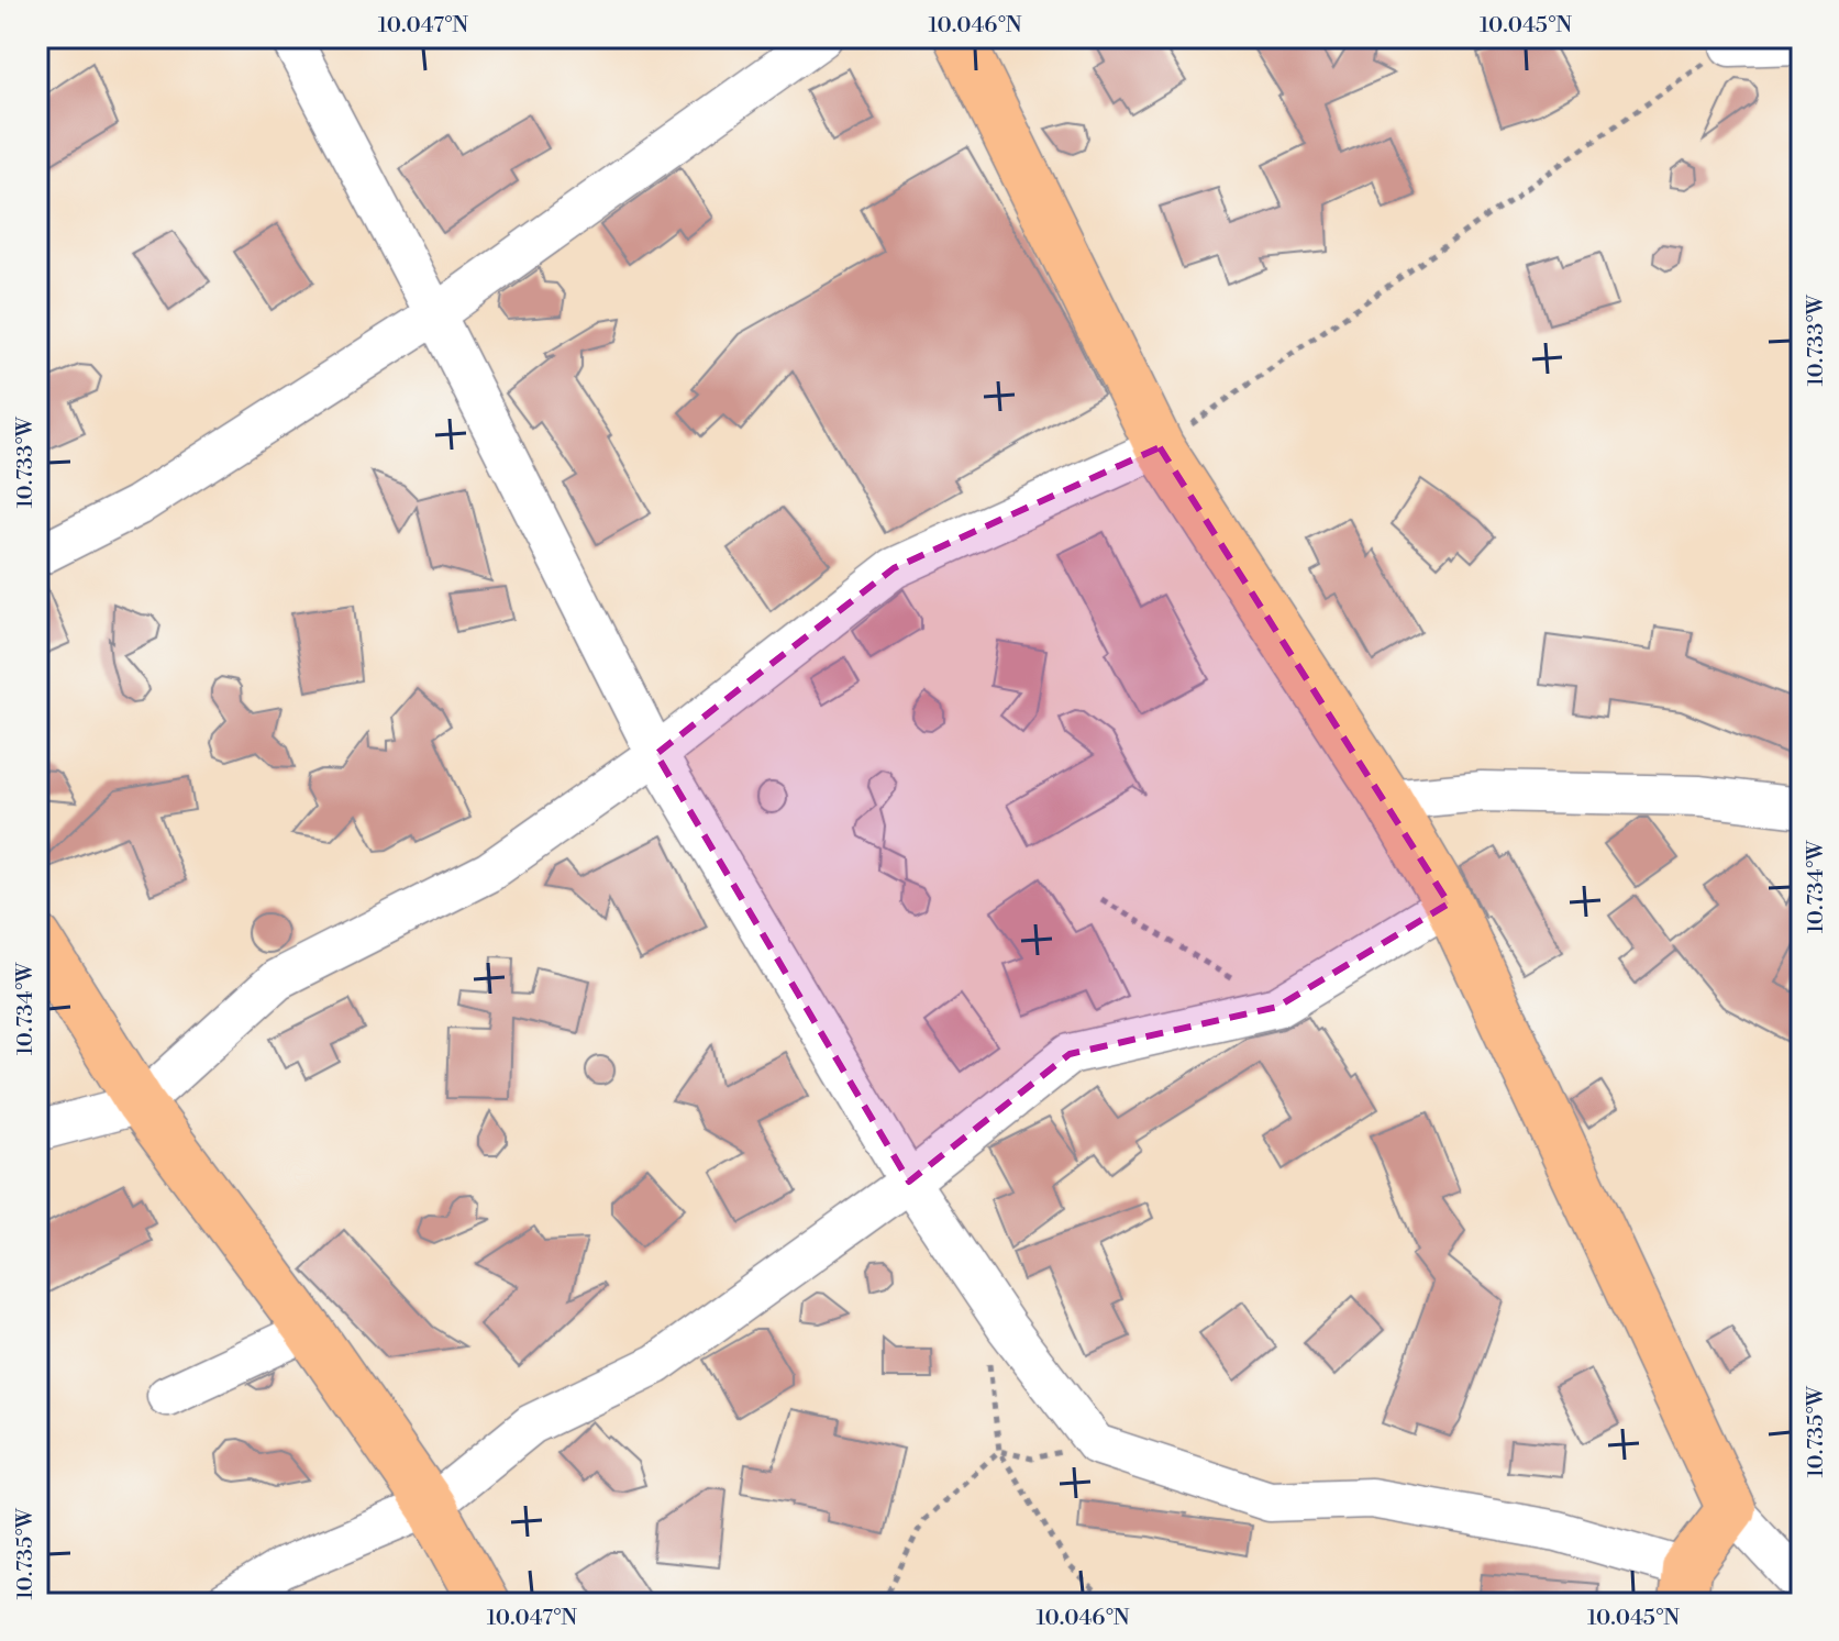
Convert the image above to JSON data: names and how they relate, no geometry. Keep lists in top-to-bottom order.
{
  "coordinates": [
    "10.047°N",
    "10.046°N",
    "10.045°N",
    "10.733°W",
    "10.734°W",
    "10.735°W"
  ]
}
